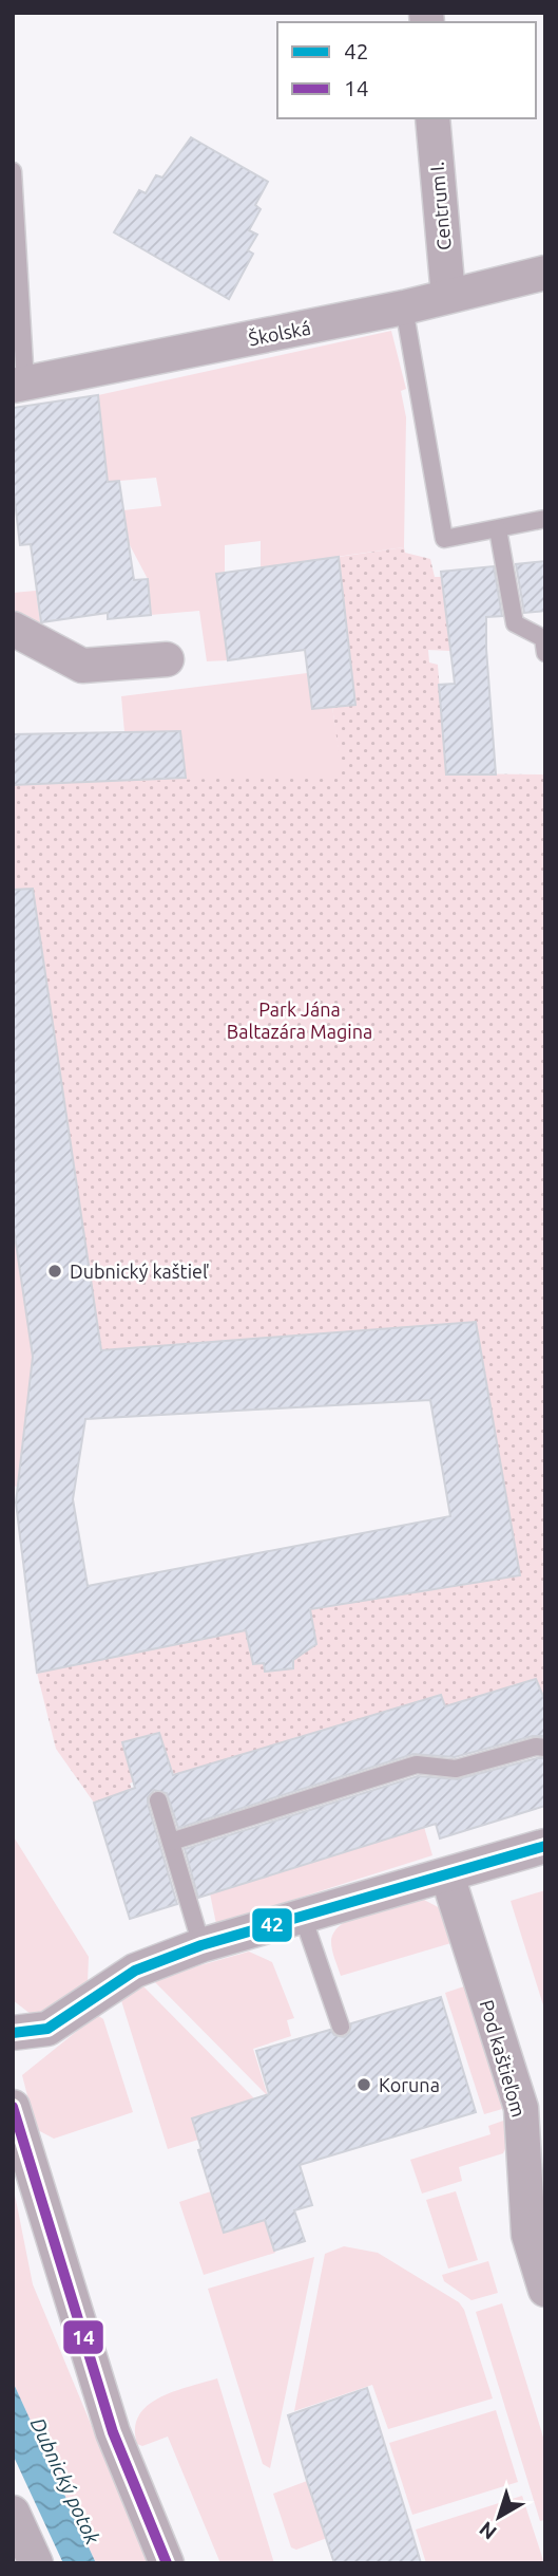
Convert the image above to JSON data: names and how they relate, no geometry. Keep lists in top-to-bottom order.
{
  "streets": {
    "street": ["Centrum I.", "Školská", "Pod kaštieľom"]
  },
  "crossings": [
    ["Centrum I.", "Školská"]
  ],
  "water": ["Dubnický potok"],
  "parks": ["Park Jána Baltazára Magina"],
  "places": ["Dubnický kaštieľ", "Koruna"],
  "lines": ["transit line 42", "transit line 14"],
  "legend": ["42", "14"],
  "north": "bottom left"
}
